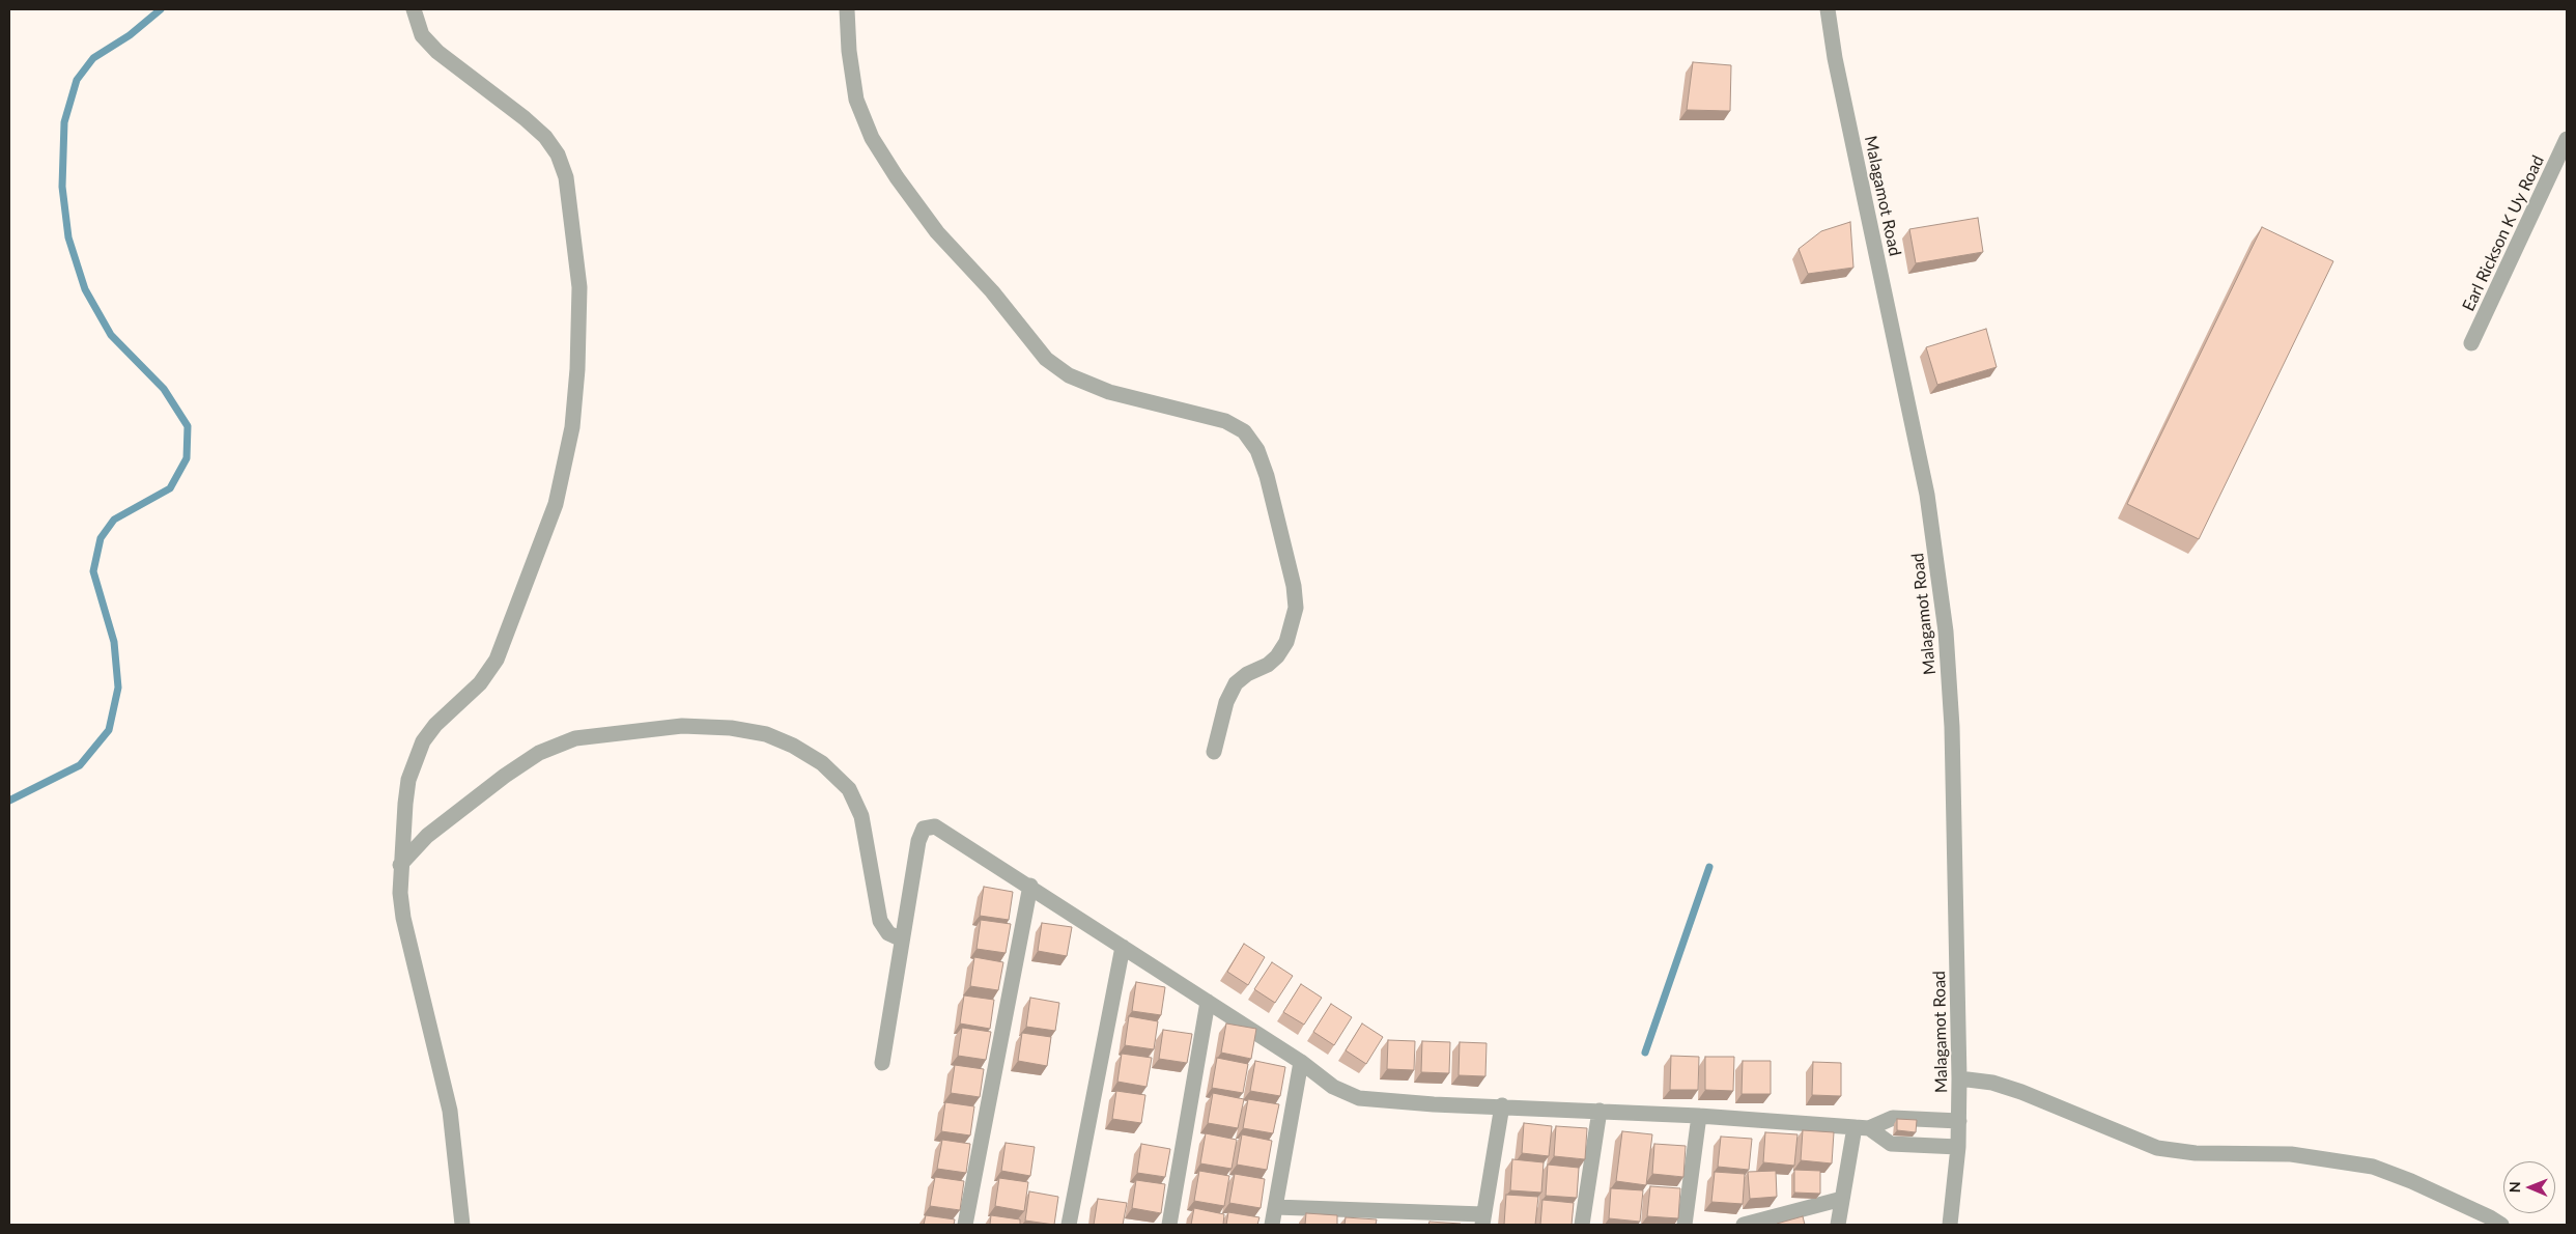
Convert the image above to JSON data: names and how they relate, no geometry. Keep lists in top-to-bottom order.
{
  "streets": {
    "street": ["Malagamot Road", "Earl Rickson K Uy Road"]
  },
  "north": "left"
}
